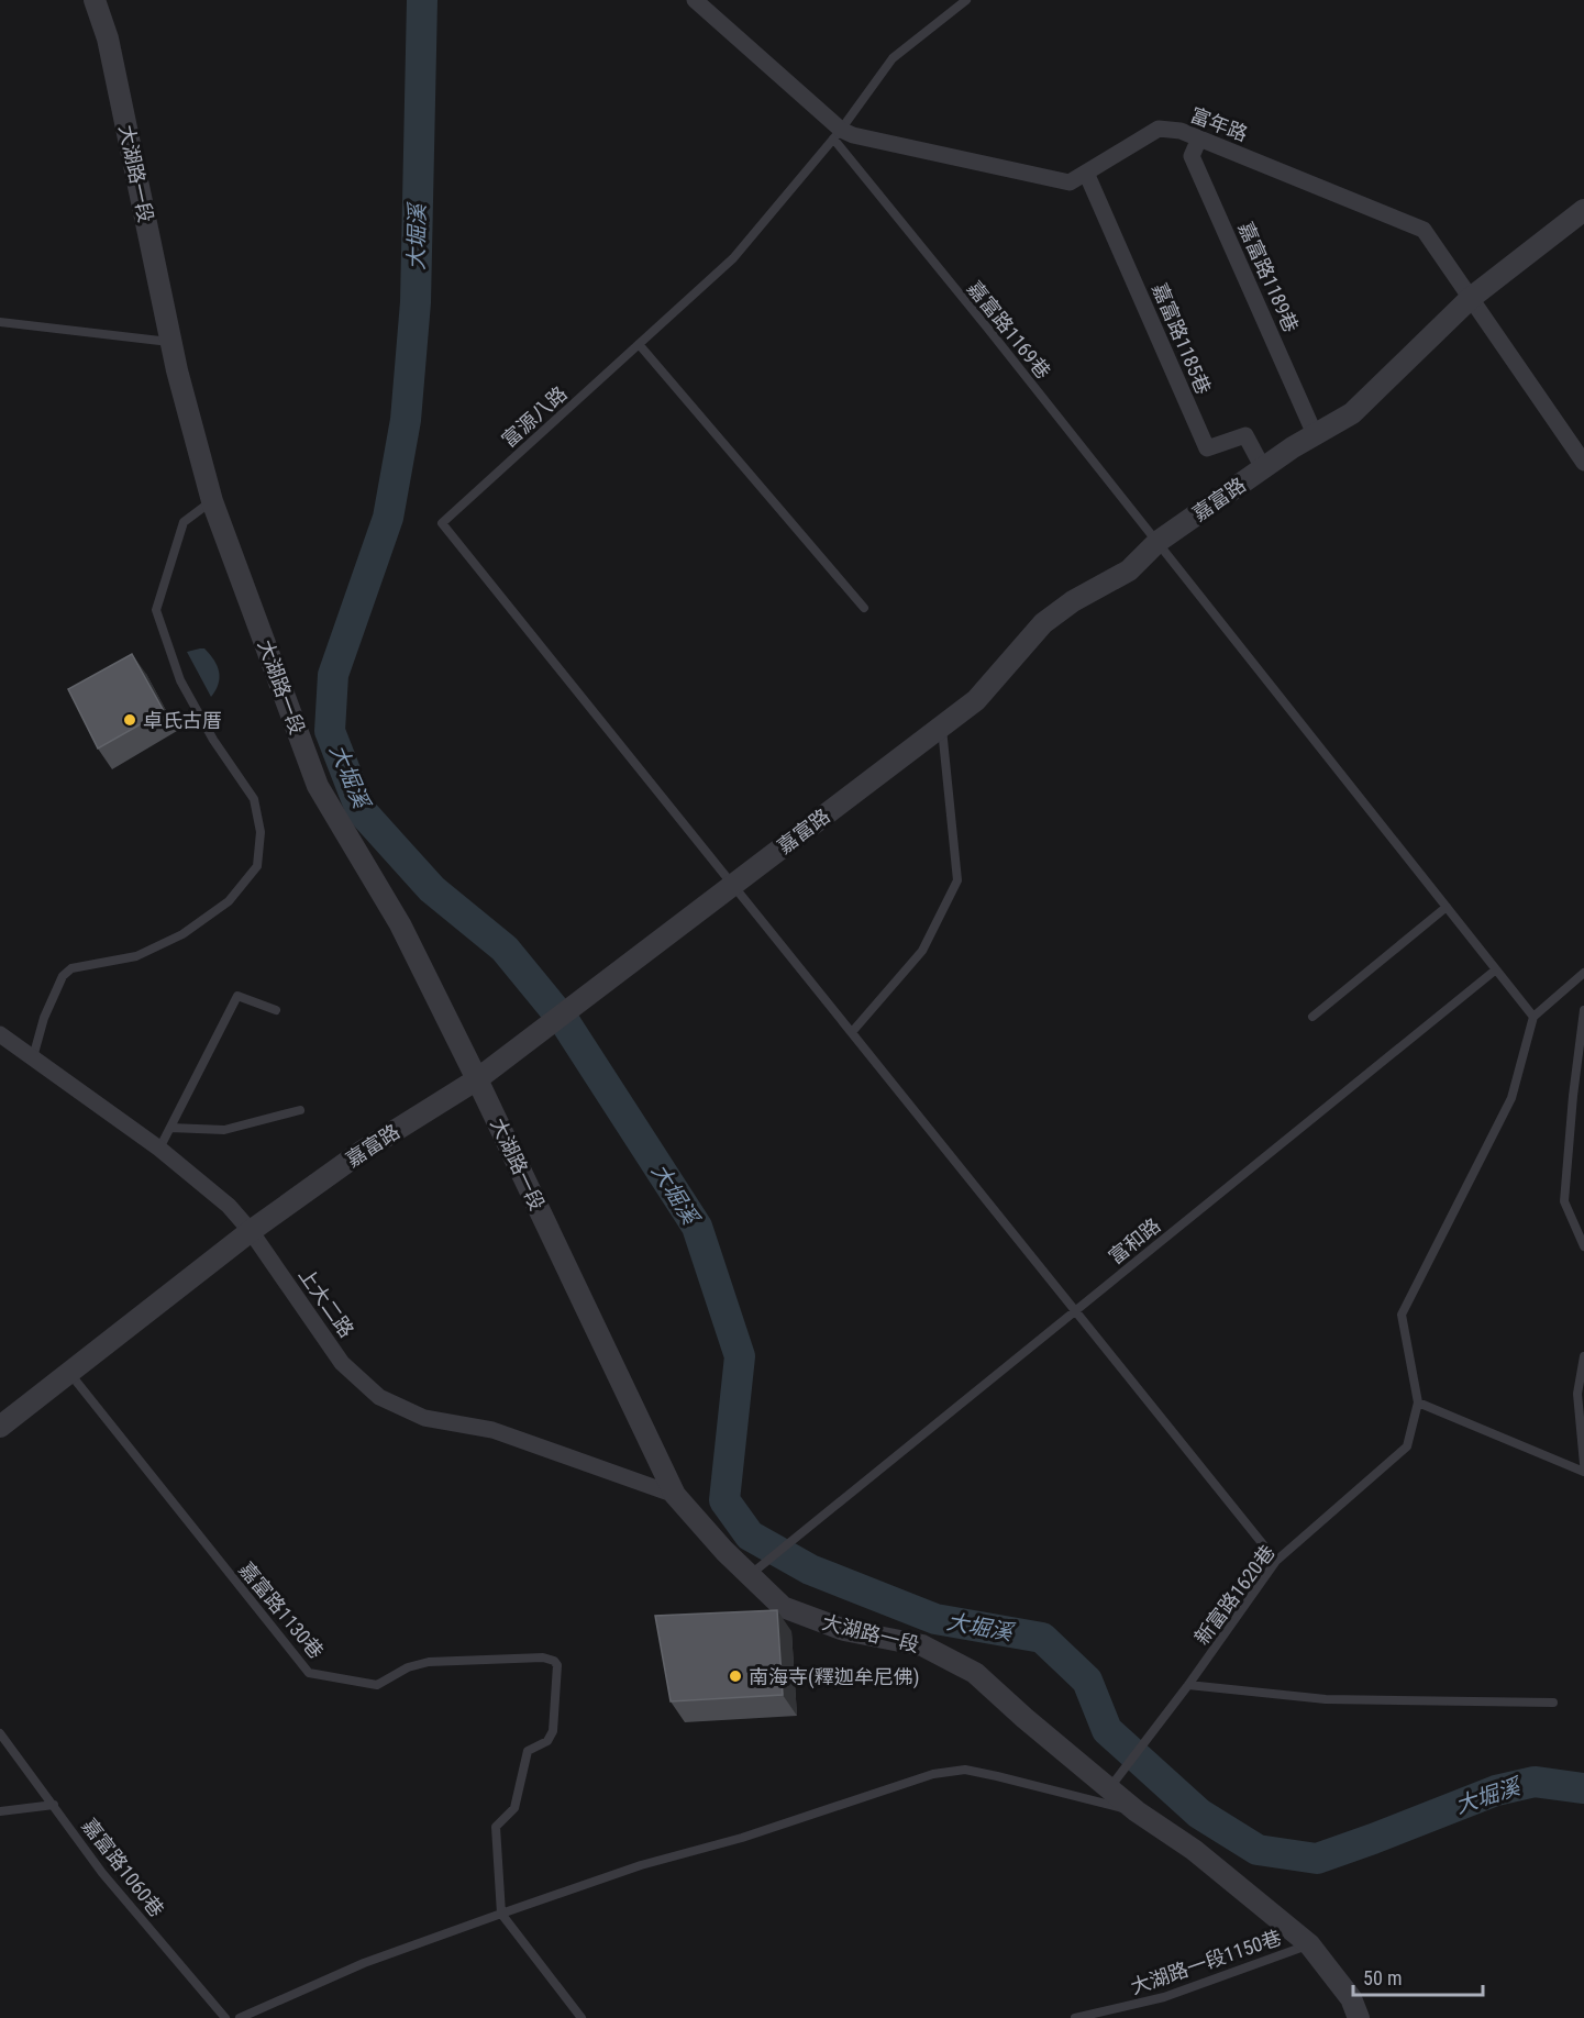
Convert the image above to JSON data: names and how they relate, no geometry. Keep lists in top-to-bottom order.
{
  "streets": {
    "street": [
      "富年路",
      "大湖路一段",
      "嘉富路1189巷",
      "嘉富路1185巷",
      "嘉富路",
      "上大二路"
    ],
    "lane": [
      "嘉富路1169巷",
      "富源八路",
      "富和路",
      "新富路1620巷",
      "嘉富路1130巷",
      "嘉富路1060巷",
      "大湖路一段1150巷"
    ]
  },
  "crossings": [
    ["富年路", "嘉富路1189巷"],
    ["富年路", "嘉富路1169巷"],
    ["富年路", "嘉富路1185巷"],
    ["富年路", "富源八路"],
    ["富年路", "嘉富路"],
    ["大湖路一段", "嘉富路"],
    ["大湖路一段", "富和路"],
    ["大湖路一段", "上大二路"],
    ["大湖路一段", "新富路1620巷"],
    ["大湖路一段", "大湖路一段1150巷"],
    ["嘉富路1189巷", "嘉富路"],
    ["嘉富路1169巷", "富源八路"],
    ["嘉富路1169巷", "嘉富路"],
    ["嘉富路1169巷", "富和路"],
    ["嘉富路1169巷", "新富路1620巷"],
    ["嘉富路1185巷", "嘉富路"],
    ["富源八路", "嘉富路"],
    ["嘉富路", "上大二路"],
    ["嘉富路", "嘉富路1130巷"]
  ],
  "water": ["大堀溪"],
  "places": ["卓氏古厝", "南海寺(釋迦牟尼佛)"],
  "scale_bar": "50 m"
}
